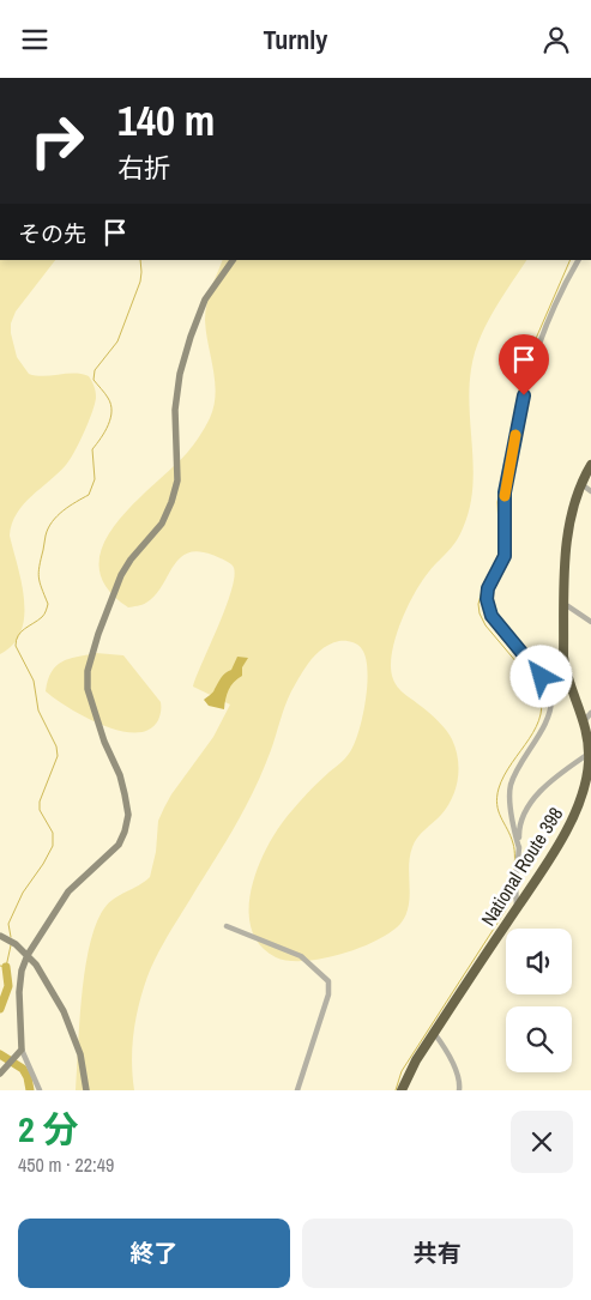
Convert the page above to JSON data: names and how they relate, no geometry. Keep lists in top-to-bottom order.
{
  "streets": {
    "highway": ["National Route 398"]
  },
  "page": {
    "header": "Turnly",
    "turn": ["140 m", "右折"],
    "then": "その先",
    "heading": ["2 分", "450 m · 22:49"],
    "buttons": ["終了", "共有"]
  }
}
